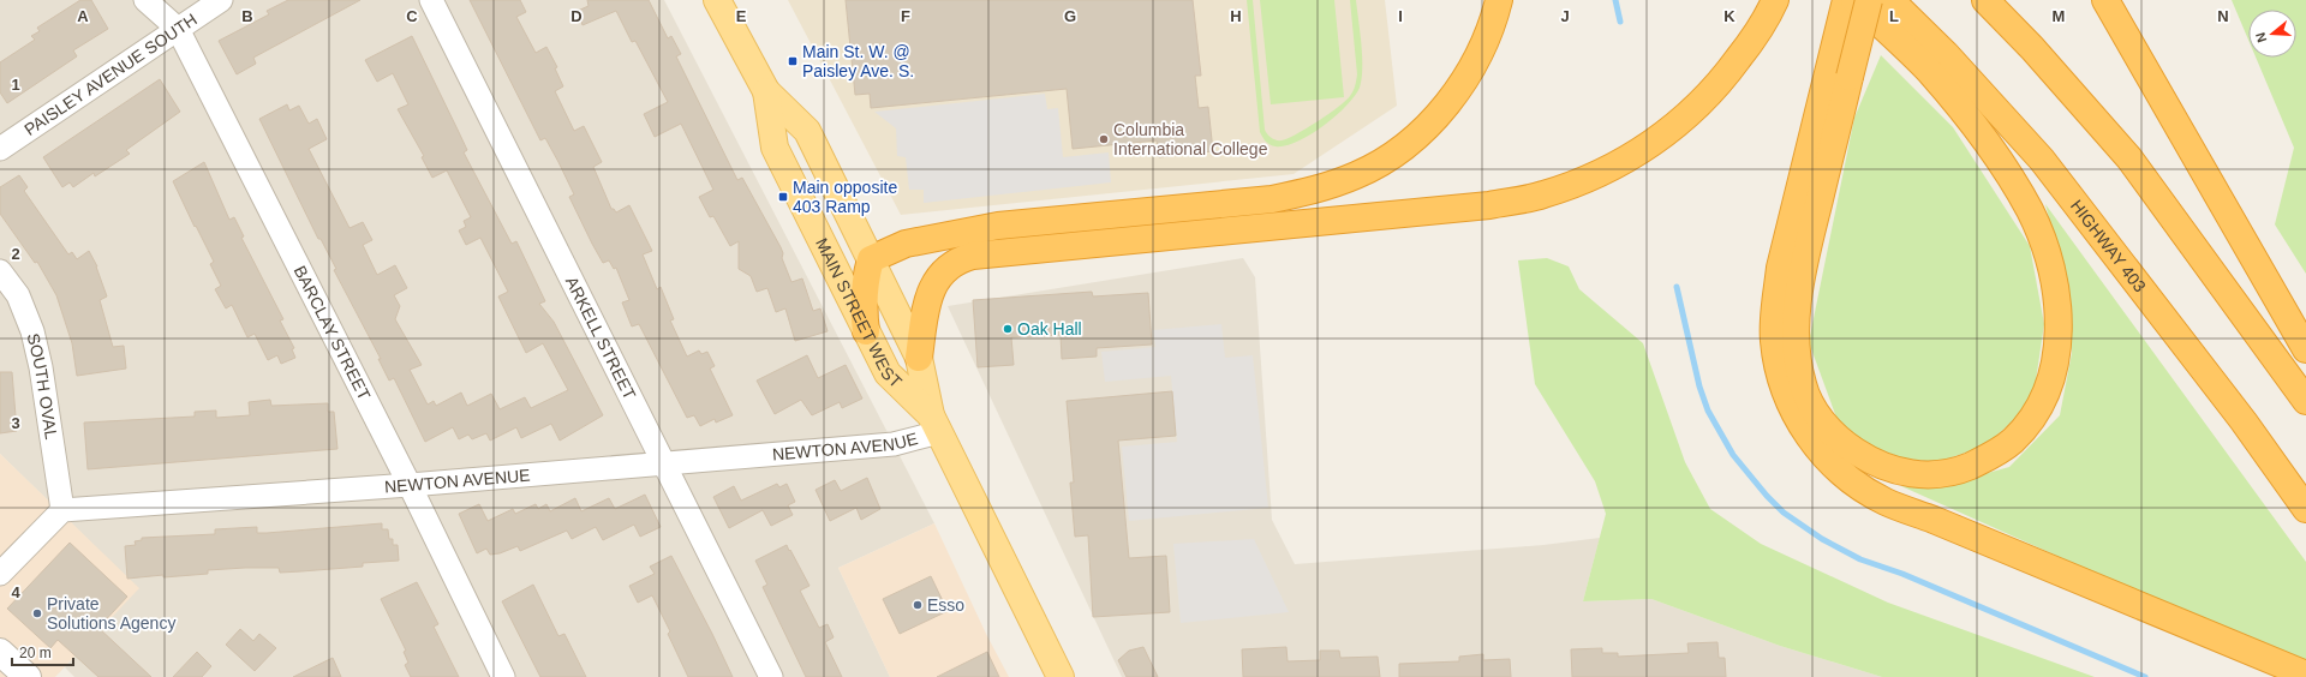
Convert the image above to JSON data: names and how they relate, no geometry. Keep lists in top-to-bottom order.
{
  "streets": {
    "highway": ["HIGHWAY 403"],
    "main road": ["MAIN STREET WEST"],
    "street": [
      "PAISLEY AVENUE SOUTH",
      "BARCLAY STREET",
      "ARKELL STREET",
      "SOUTH OVAL",
      "NEWTON AVENUE"
    ]
  },
  "crossings": [
    ["PAISLEY AVENUE SOUTH", "BARCLAY STREET"],
    ["MAIN STREET WEST", "NEWTON AVENUE"],
    ["BARCLAY STREET", "NEWTON AVENUE"],
    ["ARKELL STREET", "NEWTON AVENUE"],
    ["SOUTH OVAL", "NEWTON AVENUE"]
  ],
  "places": {
    "transit": ["Main St. W. @ Paisley Ave. S.", "Main opposite 403 Ramp"],
    "other": [
      "Columbia International College",
      "Oak Hall",
      "Esso",
      "Private Solutions Agency"
    ]
  },
  "scale_bar": "20 m",
  "north": "left",
  "grid": {
    "columns": [
      "A",
      "B",
      "C",
      "D",
      "E",
      "F",
      "G",
      "H",
      "I",
      "J",
      "K",
      "L",
      "M",
      "N"
    ],
    "rows": [
      "1",
      "2",
      "3",
      "4"
    ]
  }
}
